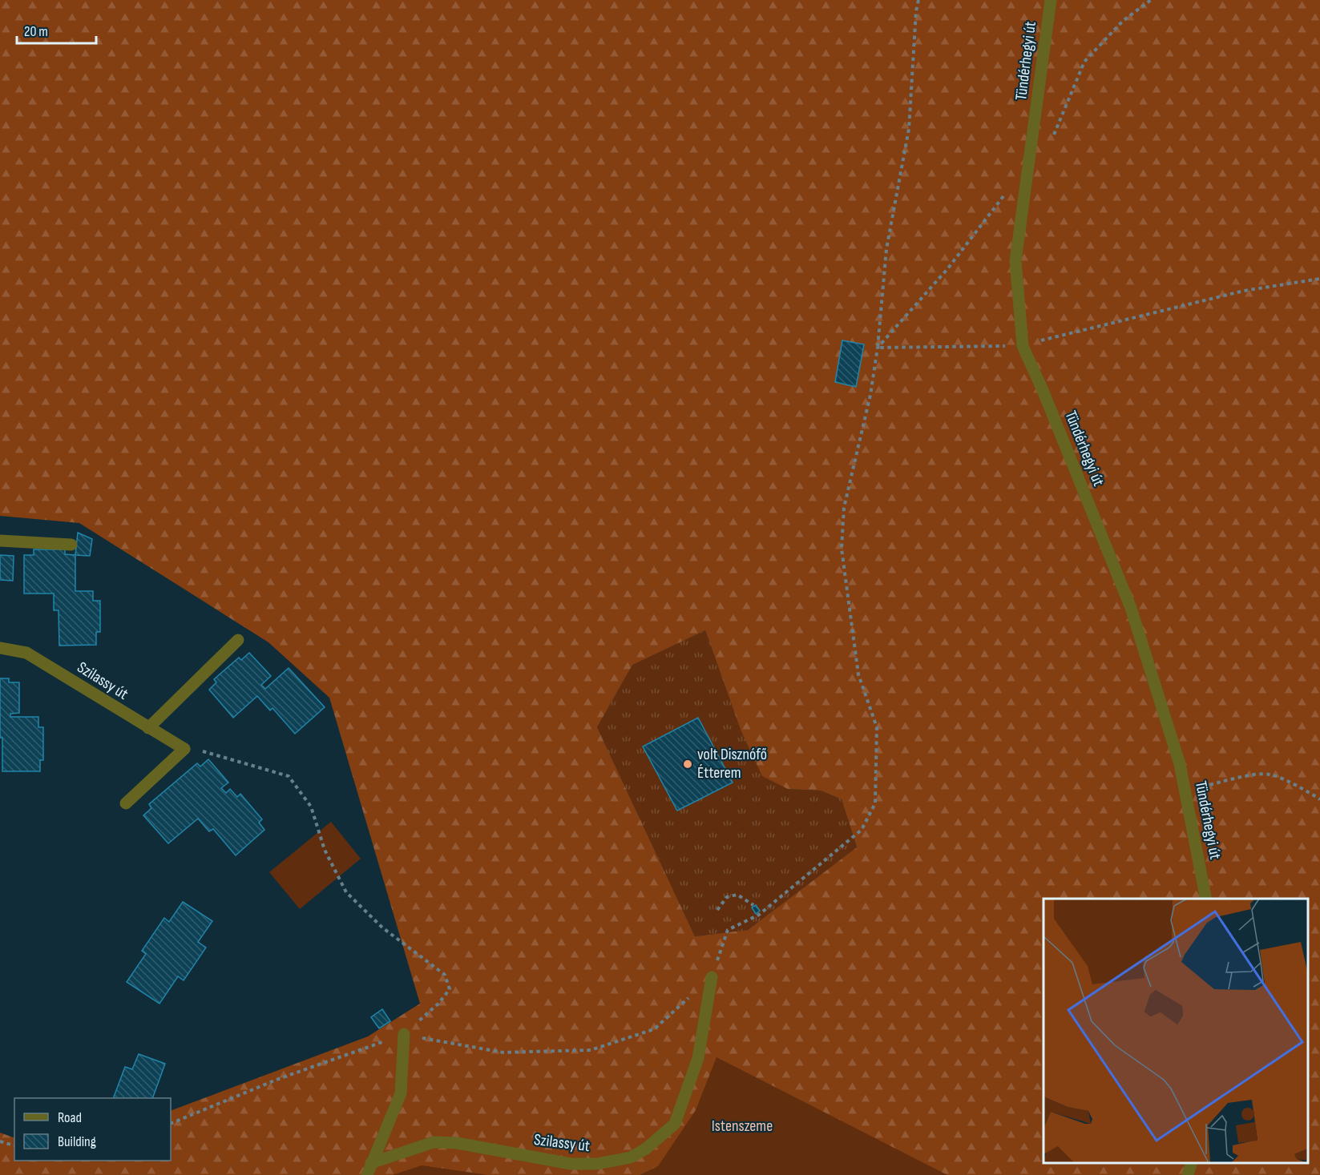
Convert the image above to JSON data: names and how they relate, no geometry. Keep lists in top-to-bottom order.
{
  "streets": {
    "street": ["Tündérhegyi út", "Szilassy út"]
  },
  "parks": ["Istenszeme"],
  "places": ["volt Disznófő Étterem"],
  "legend": ["Road", "Building"],
  "scale_bar": "20 m"
}
